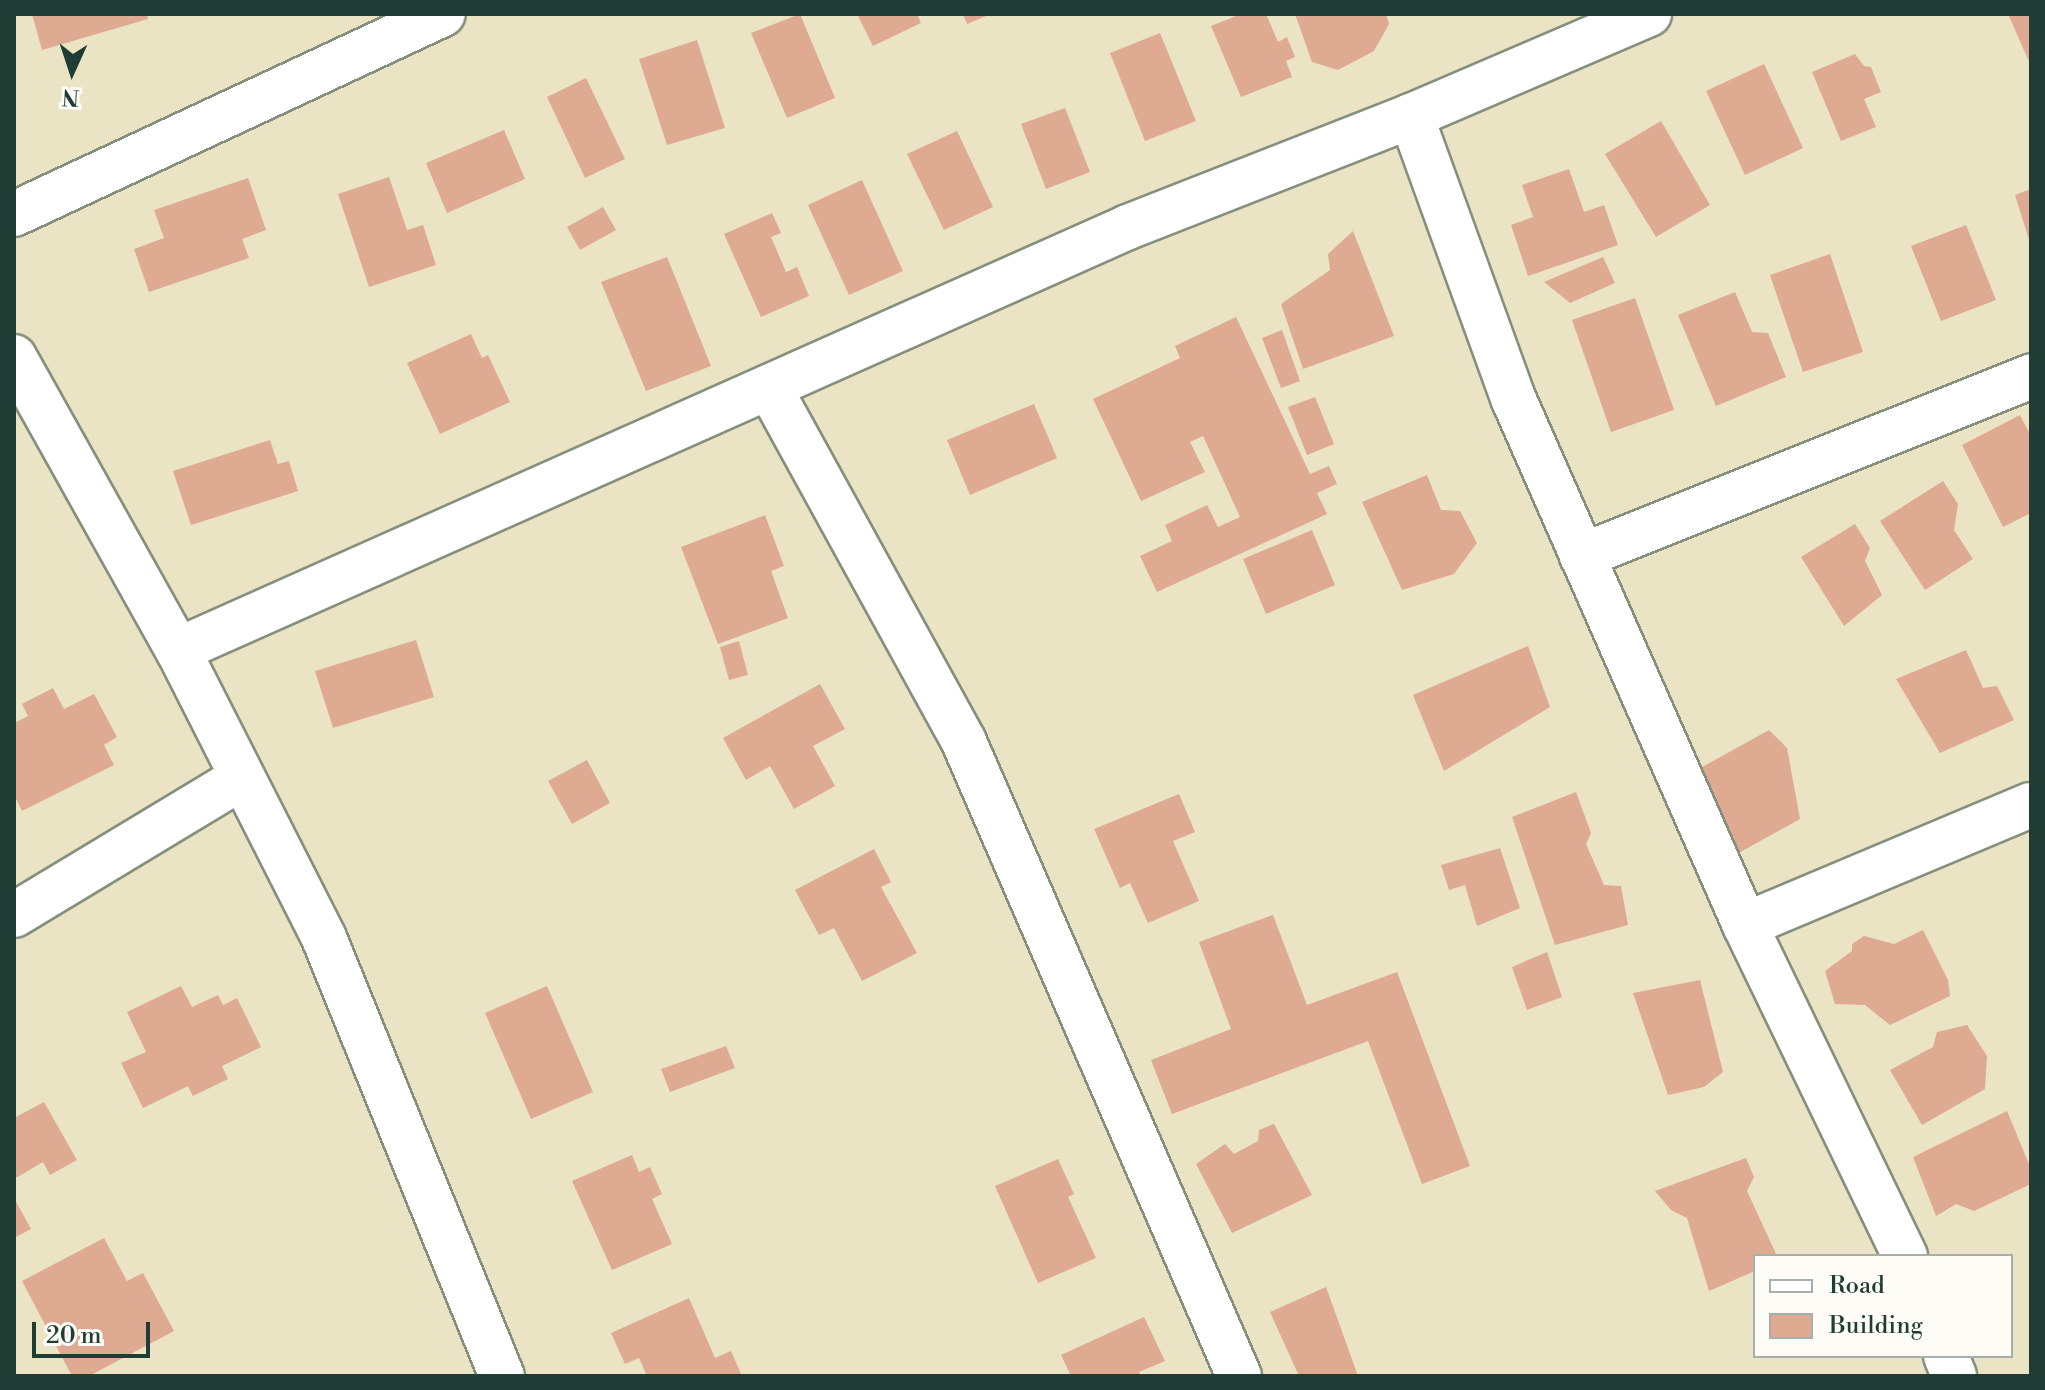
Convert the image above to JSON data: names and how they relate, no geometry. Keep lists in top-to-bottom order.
{
  "legend": ["Road", "Building"],
  "scale_bar": "20 m",
  "north": "bottom"
}
